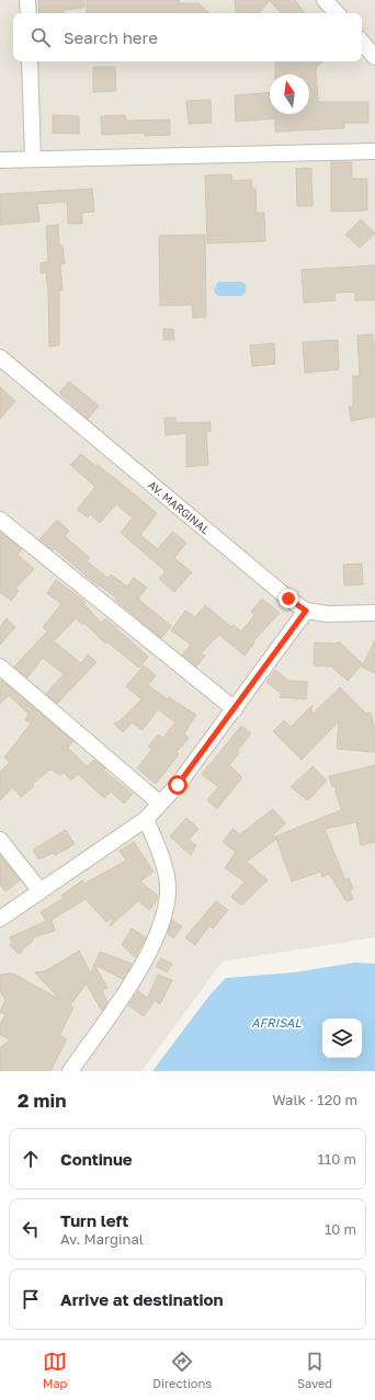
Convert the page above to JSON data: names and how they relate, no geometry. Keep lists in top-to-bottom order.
{
  "streets": {
    "street": ["AV. MARGINAL"]
  },
  "water": ["AFRISAL"],
  "north": "top",
  "page": {
    "search": "Search here",
    "heading": ["2 min", "Walk · 120 m"],
    "list": [
      ["Continue", "110 m"],
      ["Turn left", "Av. Marginal", "10 m"],
      "Arrive at destination"
    ],
    "nav": ["Map", "Directions", "Saved"]
  }
}
